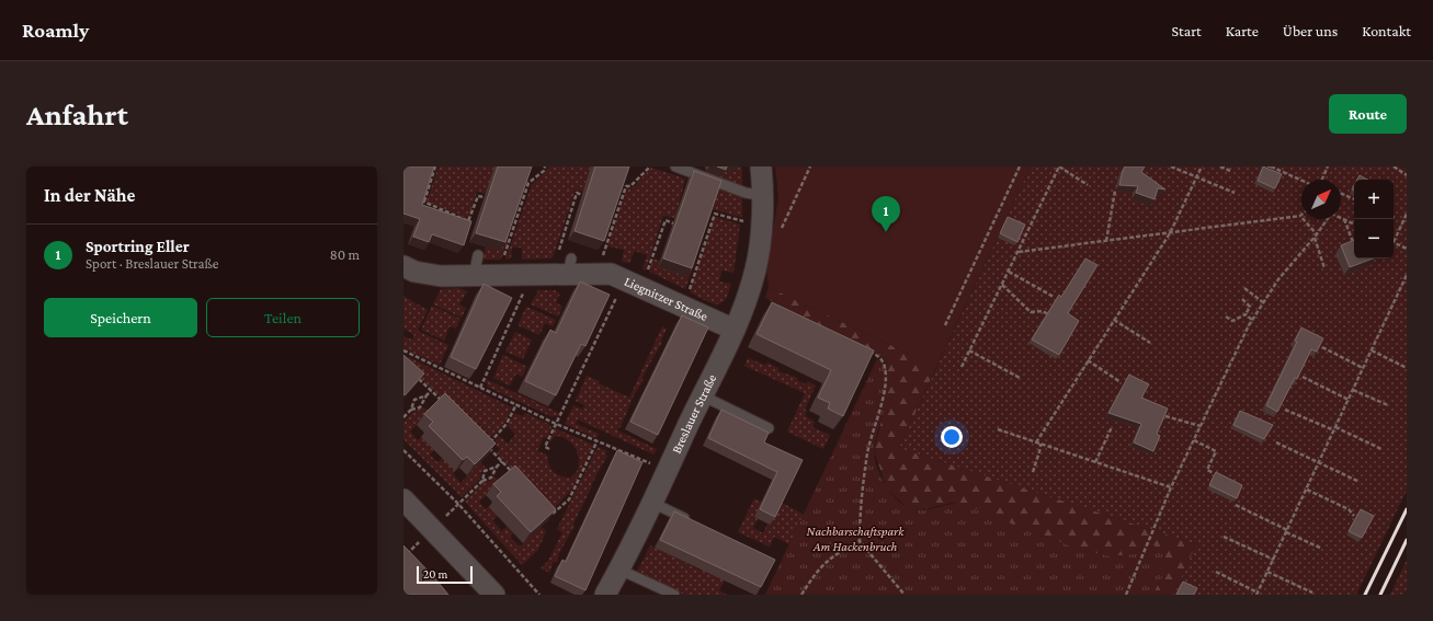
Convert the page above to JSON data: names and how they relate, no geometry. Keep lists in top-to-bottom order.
{
  "streets": {
    "street": ["Liegnitzer Straße", "Breslauer Straße"]
  },
  "crossings": [
    ["Liegnitzer Straße", "Breslauer Straße"]
  ],
  "parks": ["Nachbarschaftspark Am Hackenbruch"],
  "scale_bar": "20 m",
  "north": "top right",
  "page": {
    "header": "Roamly",
    "nav": [
      "Start",
      "Karte",
      "Über uns",
      "Kontakt"
    ],
    "buttons": [
      "Route",
      ["Speichern", "Teilen"]
    ],
    "title": "Anfahrt",
    "heading": "In der Nähe",
    "map_buttons": ["+", "−"],
    "pins": "1",
    "list": [
      {
        "mark": "1",
        "name": "Sportring Eller",
        "note": "Sport · Breslauer Straße",
        "value": "80 m"
      }
    ],
    "scale": "20 m"
  }
}
